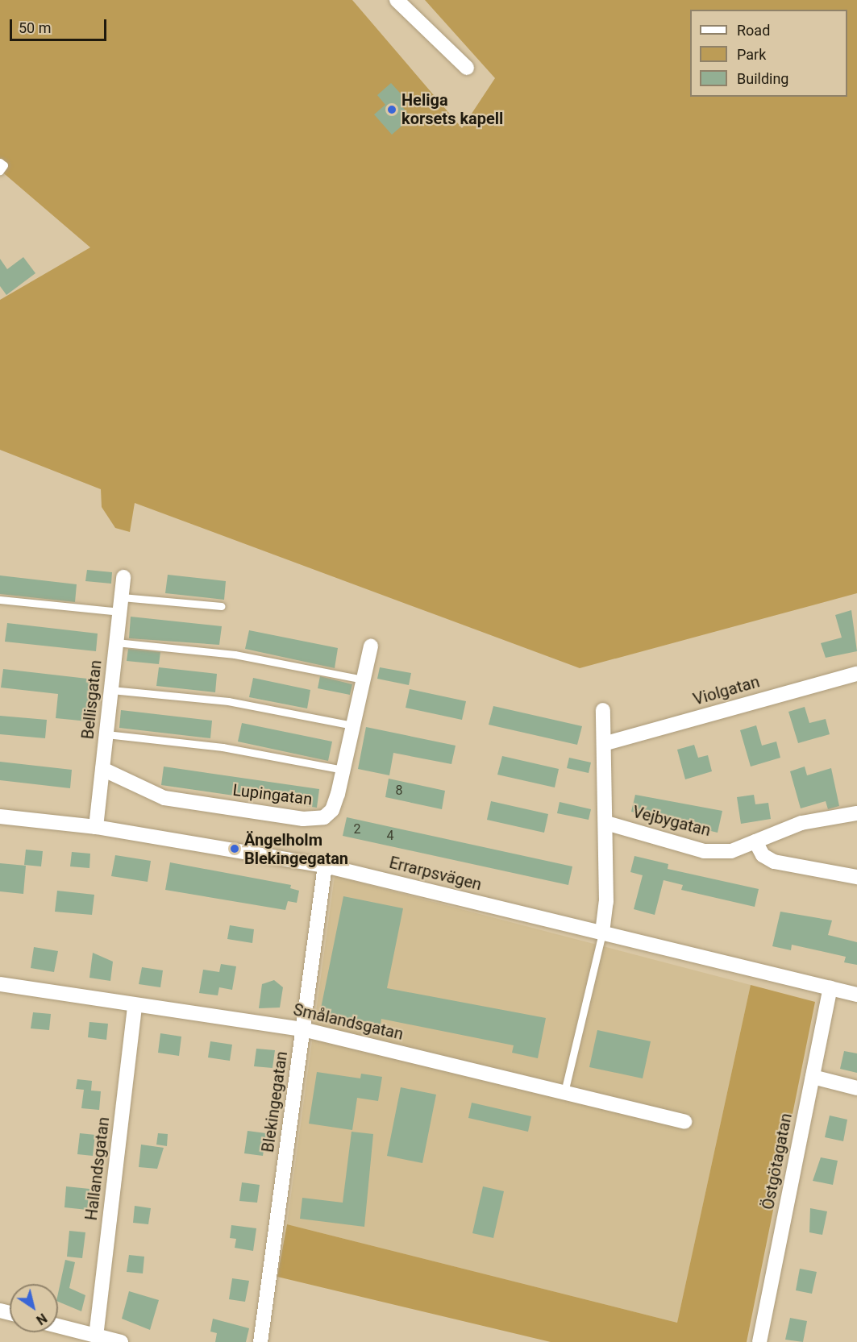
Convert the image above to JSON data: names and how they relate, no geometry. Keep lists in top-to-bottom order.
{
  "streets": {
    "street": [
      "Violgatan",
      "Bellisgatan",
      "Lupingatan",
      "Vejbygatan",
      "Errarpsvägen",
      "Smålandsgatan",
      "Blekingegatan",
      "Östgötagatan",
      "Hallandsgatan"
    ]
  },
  "crossings": [
    ["Bellisgatan", "Lupingatan"],
    ["Bellisgatan", "Errarpsvägen"],
    ["Errarpsvägen", "Blekingegatan"],
    ["Errarpsvägen", "Östgötagatan"],
    ["Smålandsgatan", "Blekingegatan"],
    ["Smålandsgatan", "Hallandsgatan"]
  ],
  "places": ["Heliga korsets kapell", "Ängelholm Blekingegatan"],
  "house_numbers": ["8", "2", "4"],
  "legend": ["Road", "Park", "Building"],
  "scale_bar": "50 m",
  "north": "bottom right"
}
